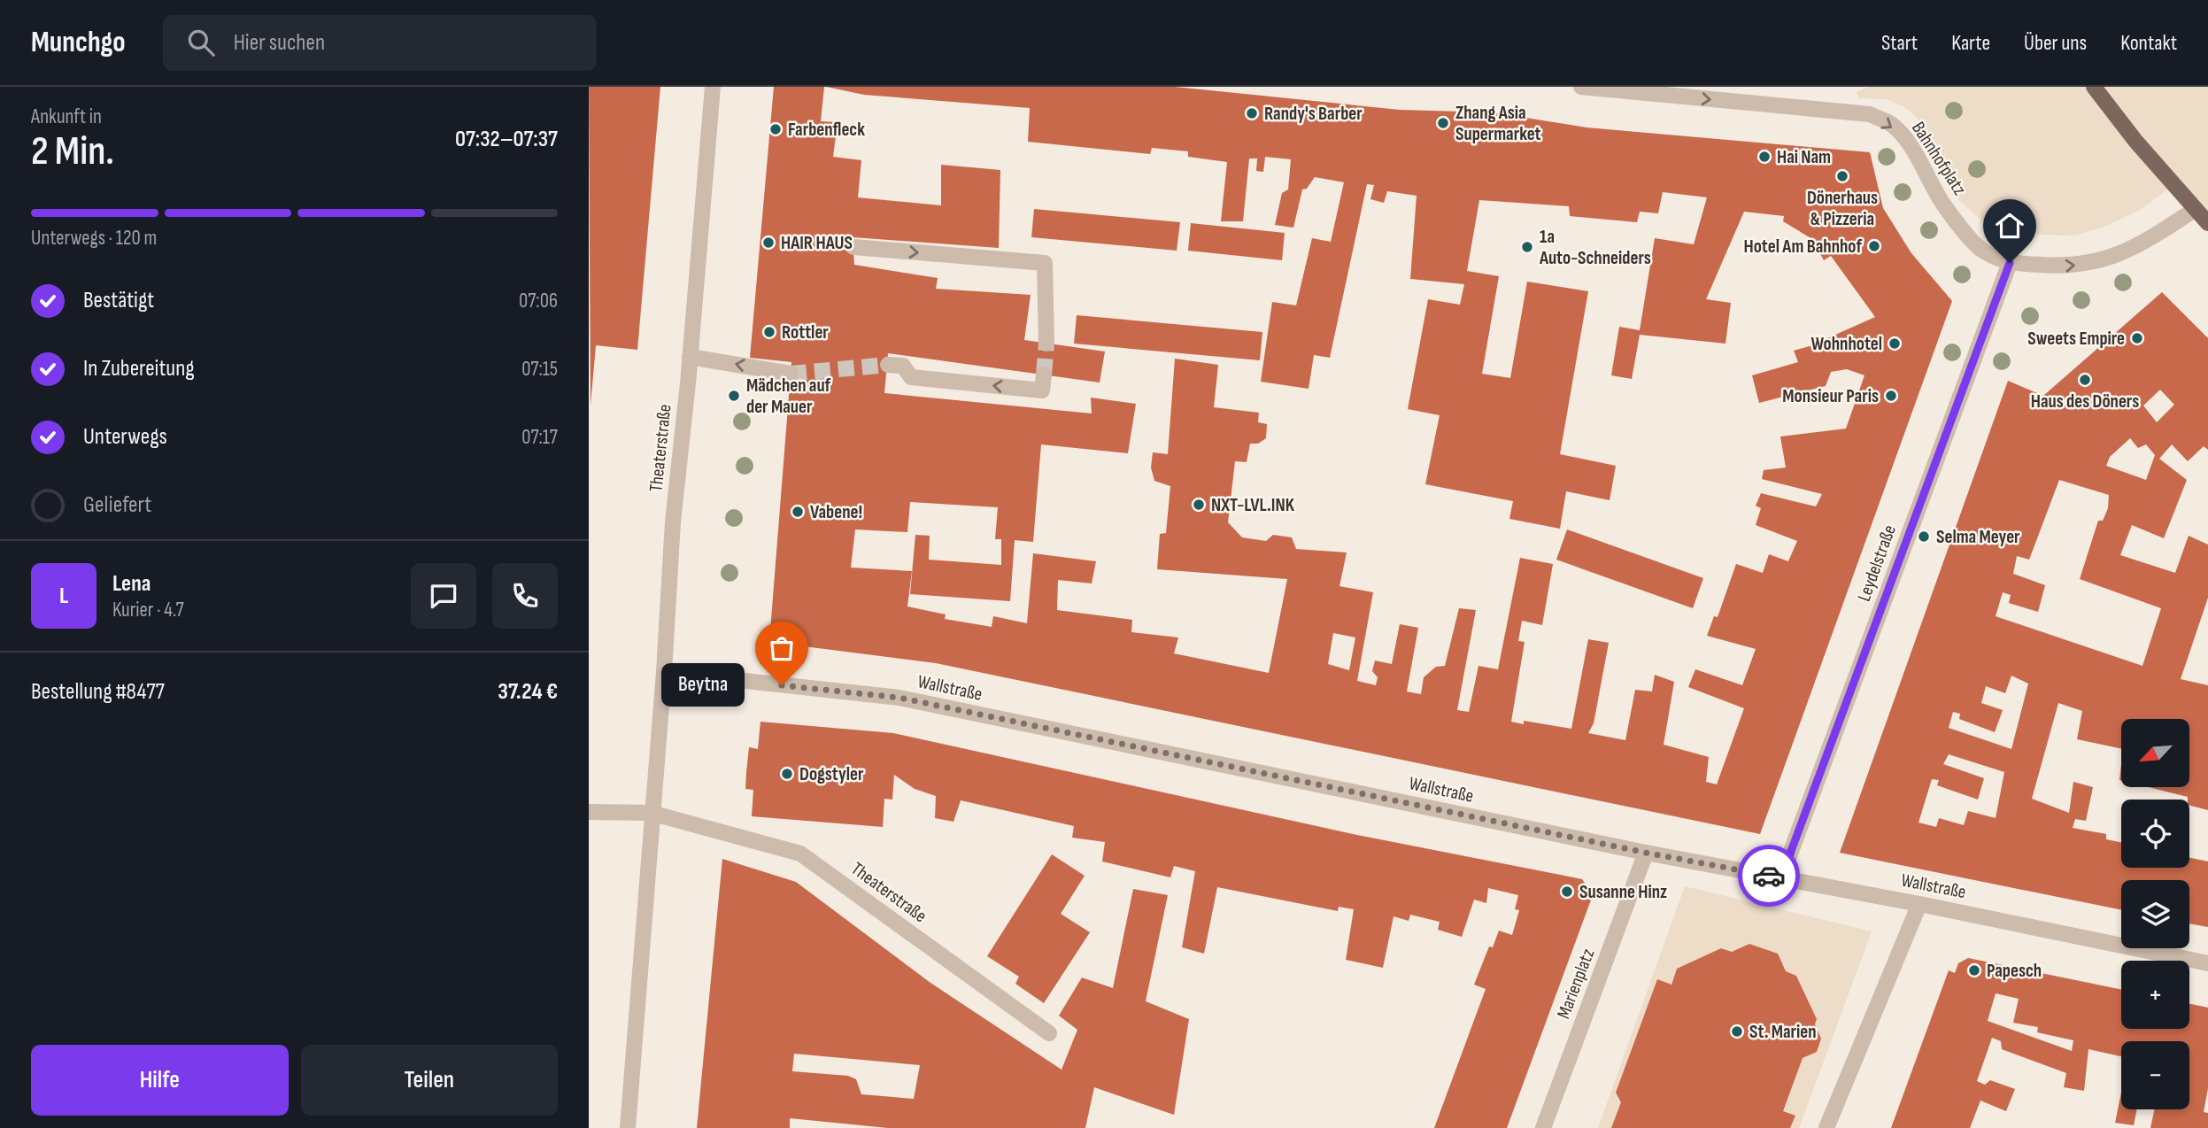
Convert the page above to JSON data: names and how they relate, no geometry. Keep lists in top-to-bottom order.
{
  "streets": {
    "street": [
      "Bahnhofplatz",
      "Theaterstraße",
      "Leydelstraße",
      "Wallstraße",
      "Marienplatz"
    ]
  },
  "crossings": [
    ["Bahnhofplatz", "Leydelstraße"],
    ["Theaterstraße", "Wallstraße"],
    ["Leydelstraße", "Wallstraße"],
    ["Wallstraße", "Marienplatz"]
  ],
  "one_way": ["Bahnhofplatz"],
  "places": [
    "Randy's Barber",
    "Zhang Asia Supermarket",
    "Farbenfleck",
    "Hai Nam",
    "Dönerhaus & Pizzeria",
    "HAIR HAUS",
    "Hotel Am Bahnhof",
    "1a Auto-Schneiders",
    "Rottler",
    "Sweets Empire",
    "Wohnhotel",
    "Haus des Döners",
    "Mädchen auf der Mauer",
    "Monsieur Paris",
    "NXT-LVL.INK",
    "Vabene!",
    "Selma Meyer",
    "Beytna",
    "Dogstyler",
    "Susanne Hinz",
    "Papesch",
    "St. Marien"
  ],
  "north": "bottom left",
  "page": {
    "header": "Munchgo",
    "search": "Hier suchen",
    "nav": [
      "Start",
      "Karte",
      "Über uns",
      "Kontakt"
    ],
    "heading": ["2 Min.", "Ankunft in", "07:32–07:37"],
    "panel": [
      "Lena",
      "Kurier · 4.7",
      "Bestellung #8477",
      "37.24 €"
    ],
    "bar": "Unterwegs · 120 m",
    "list": [
      ["Bestätigt", "07:06"],
      ["In Zubereitung", "07:15"],
      ["Unterwegs", "07:17"],
      "Geliefert"
    ],
    "round": "L",
    "bubble": "Beytna",
    "map_buttons": ["+", "−"],
    "buttons": ["Hilfe", "Teilen"]
  }
}
